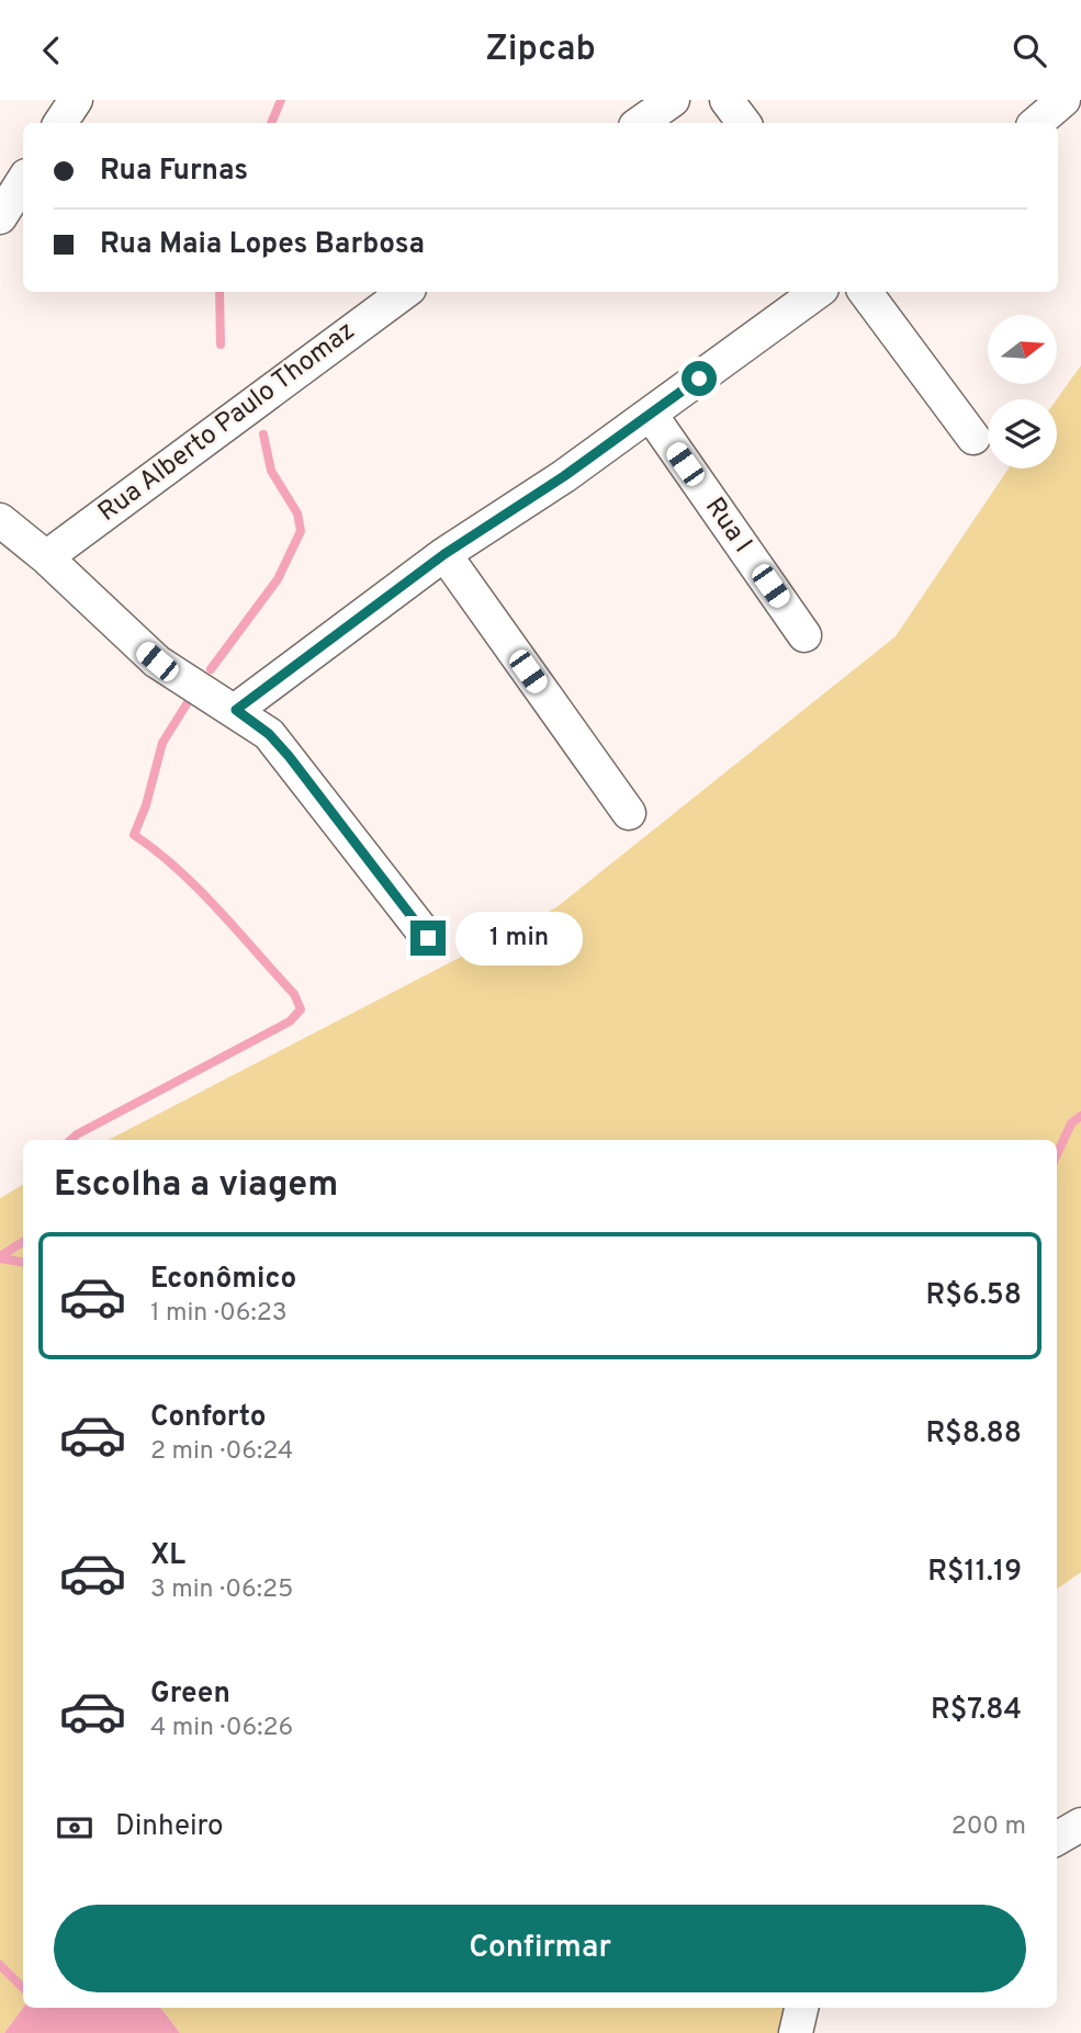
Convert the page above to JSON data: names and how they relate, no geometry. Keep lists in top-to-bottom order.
{
  "streets": {
    "street": ["Rua Alberto Paulo Thomaz", "Rua I"]
  },
  "north": "right",
  "page": {
    "header": "Zipcab",
    "banner": ["Rua Furnas", "Rua Maia Lopes Barbosa"],
    "bubble": "1 min",
    "heading": "Escolha a viagem",
    "list": [
      {
        "name": "Econômico",
        "note": "1 min · 06:23",
        "value": "R$6.58"
      },
      {
        "name": "Conforto",
        "note": "2 min · 06:24",
        "value": "R$8.88"
      },
      {
        "name": "XL",
        "note": "3 min · 06:25",
        "value": "R$11.19"
      },
      {
        "name": "Green",
        "note": "4 min · 06:26",
        "value": "R$7.84"
      }
    ],
    "pay": ["Dinheiro", "200 m"],
    "buttons": "Confirmar"
  }
}
